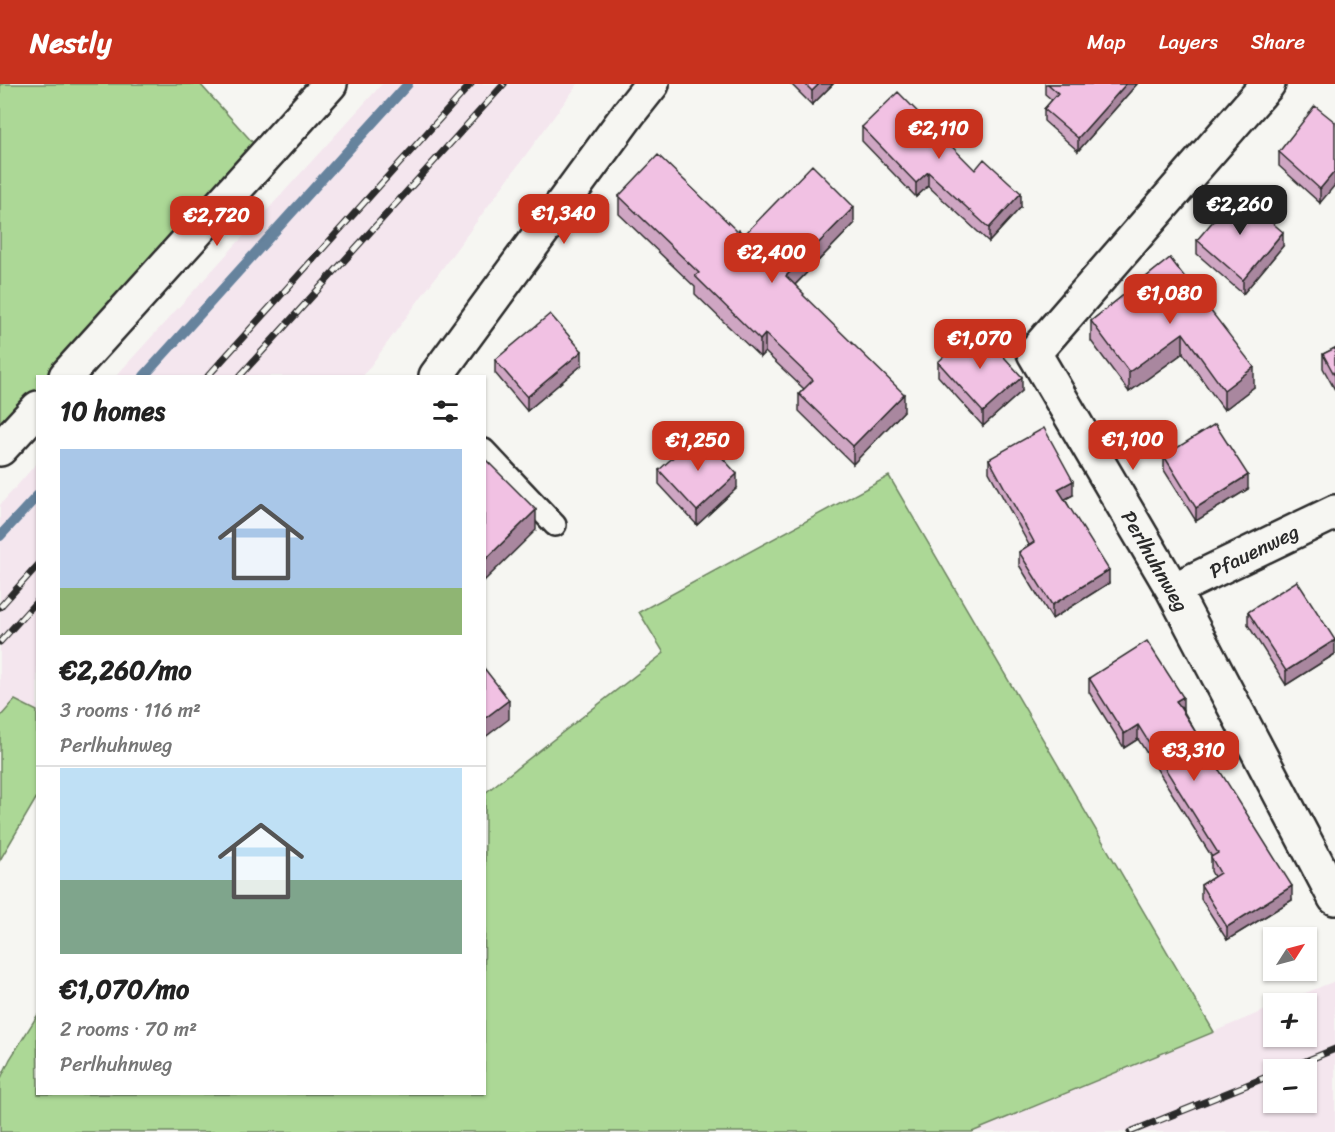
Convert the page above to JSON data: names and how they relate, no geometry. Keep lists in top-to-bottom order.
{
  "streets": {
    "street": ["Pfauenweg", "Perlhuhnweg"]
  },
  "crossings": [
    ["Pfauenweg", "Perlhuhnweg"]
  ],
  "north": "top right",
  "page": {
    "header": "Nestly",
    "nav": ["Map", "Layers", "Share"],
    "price": [
      "€2,110",
      "€2,260",
      "€1,340",
      "€2,720",
      "€2,400",
      "€1,080",
      "€1,070",
      "€1,100",
      "€1,250",
      "€3,310"
    ],
    "heading": "10 homes",
    "list": [
      {
        "name": "€2,260/mo",
        "note": "3 rooms · 116 m² · Perlhuhnweg"
      },
      {
        "name": "€1,070/mo",
        "note": "2 rooms · 70 m² · Perlhuhnweg"
      }
    ],
    "map_buttons": ["+", "−"]
  }
}
